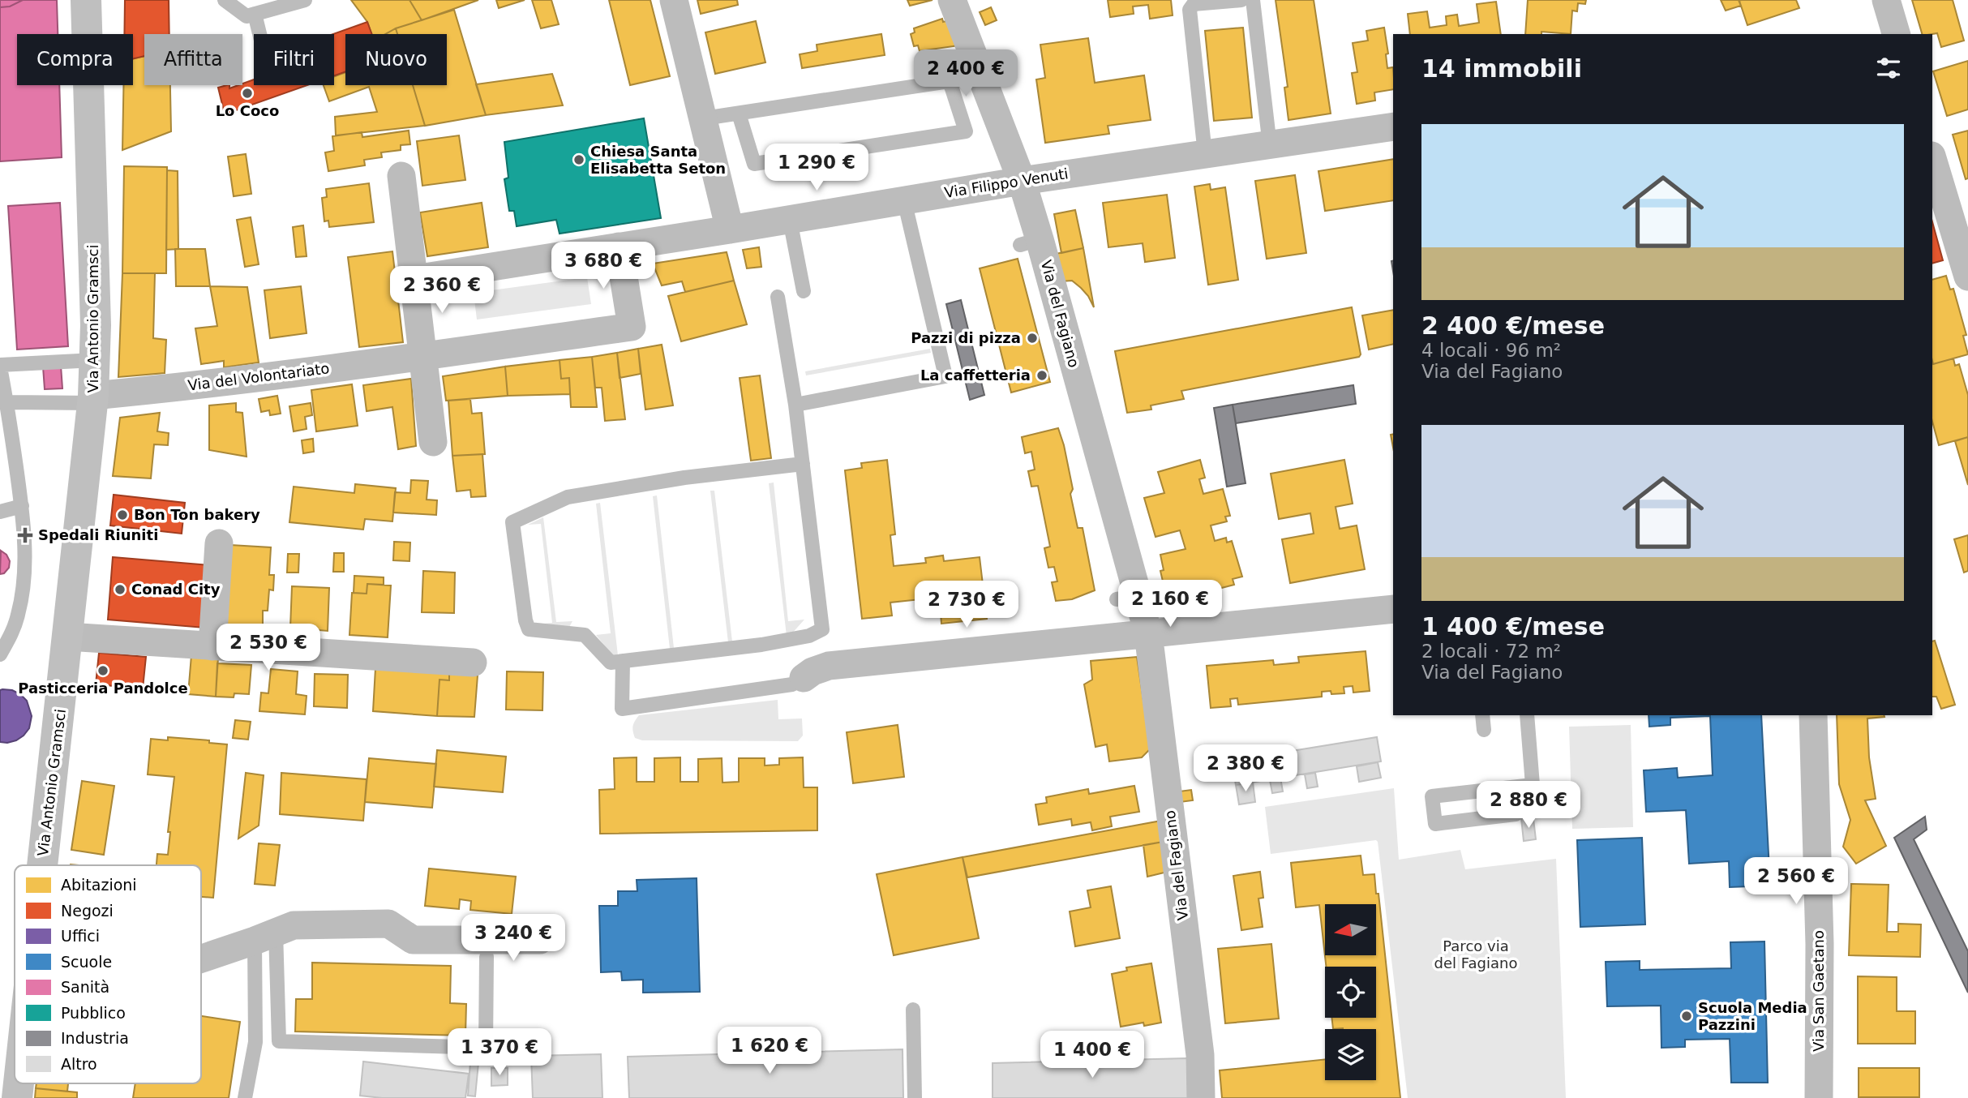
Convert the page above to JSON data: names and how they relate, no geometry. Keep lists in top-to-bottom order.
{
  "streets": {
    "street": [
      "Via Filippo Venuti",
      "Via del Fagiano",
      "Via Antonio Gramsci",
      "Via del Volontariato",
      "Via San Gaetano"
    ]
  },
  "crossings": [
    ["Via Filippo Venuti", "Via del Fagiano"],
    ["Via Filippo Venuti", "Via del Volontariato"],
    ["Via Antonio Gramsci", "Via del Volontariato"]
  ],
  "parks": ["Parco via del Fagiano"],
  "places": {
    "other": [
      "Lo Coco",
      "Chiesa Santa Elisabetta Seton",
      "Pazzi di pizza",
      "La caffetteria",
      "Bon Ton bakery",
      "Conad City",
      "Pasticceria Pandolce",
      "Scuola Media Pazzini"
    ],
    "health": ["Spedali Riuniti"]
  },
  "legend": [
    "Abitazioni",
    "Negozi",
    "Uffici",
    "Scuole",
    "Sanità",
    "Pubblico",
    "Industria",
    "Altro"
  ],
  "north": "left",
  "page": {
    "chip": [
      "Compra",
      "Affitta",
      "Filtri",
      "Nuovo"
    ],
    "heading": "14 immobili",
    "price": [
      "2 400 €",
      "1 290 €",
      "3 680 €",
      "2 360 €",
      "2 160 €",
      "2 730 €",
      "2 530 €",
      "2 380 €",
      "2 880 €",
      "2 560 €",
      "3 240 €",
      "1 620 €",
      "1 370 €",
      "1 400 €"
    ],
    "list": [
      {
        "name": "2 400 €/mese",
        "note": "4 locali · 96 m² · Via del Fagiano"
      },
      {
        "name": "1 400 €/mese",
        "note": "2 locali · 72 m² · Via del Fagiano"
      }
    ]
  }
}
